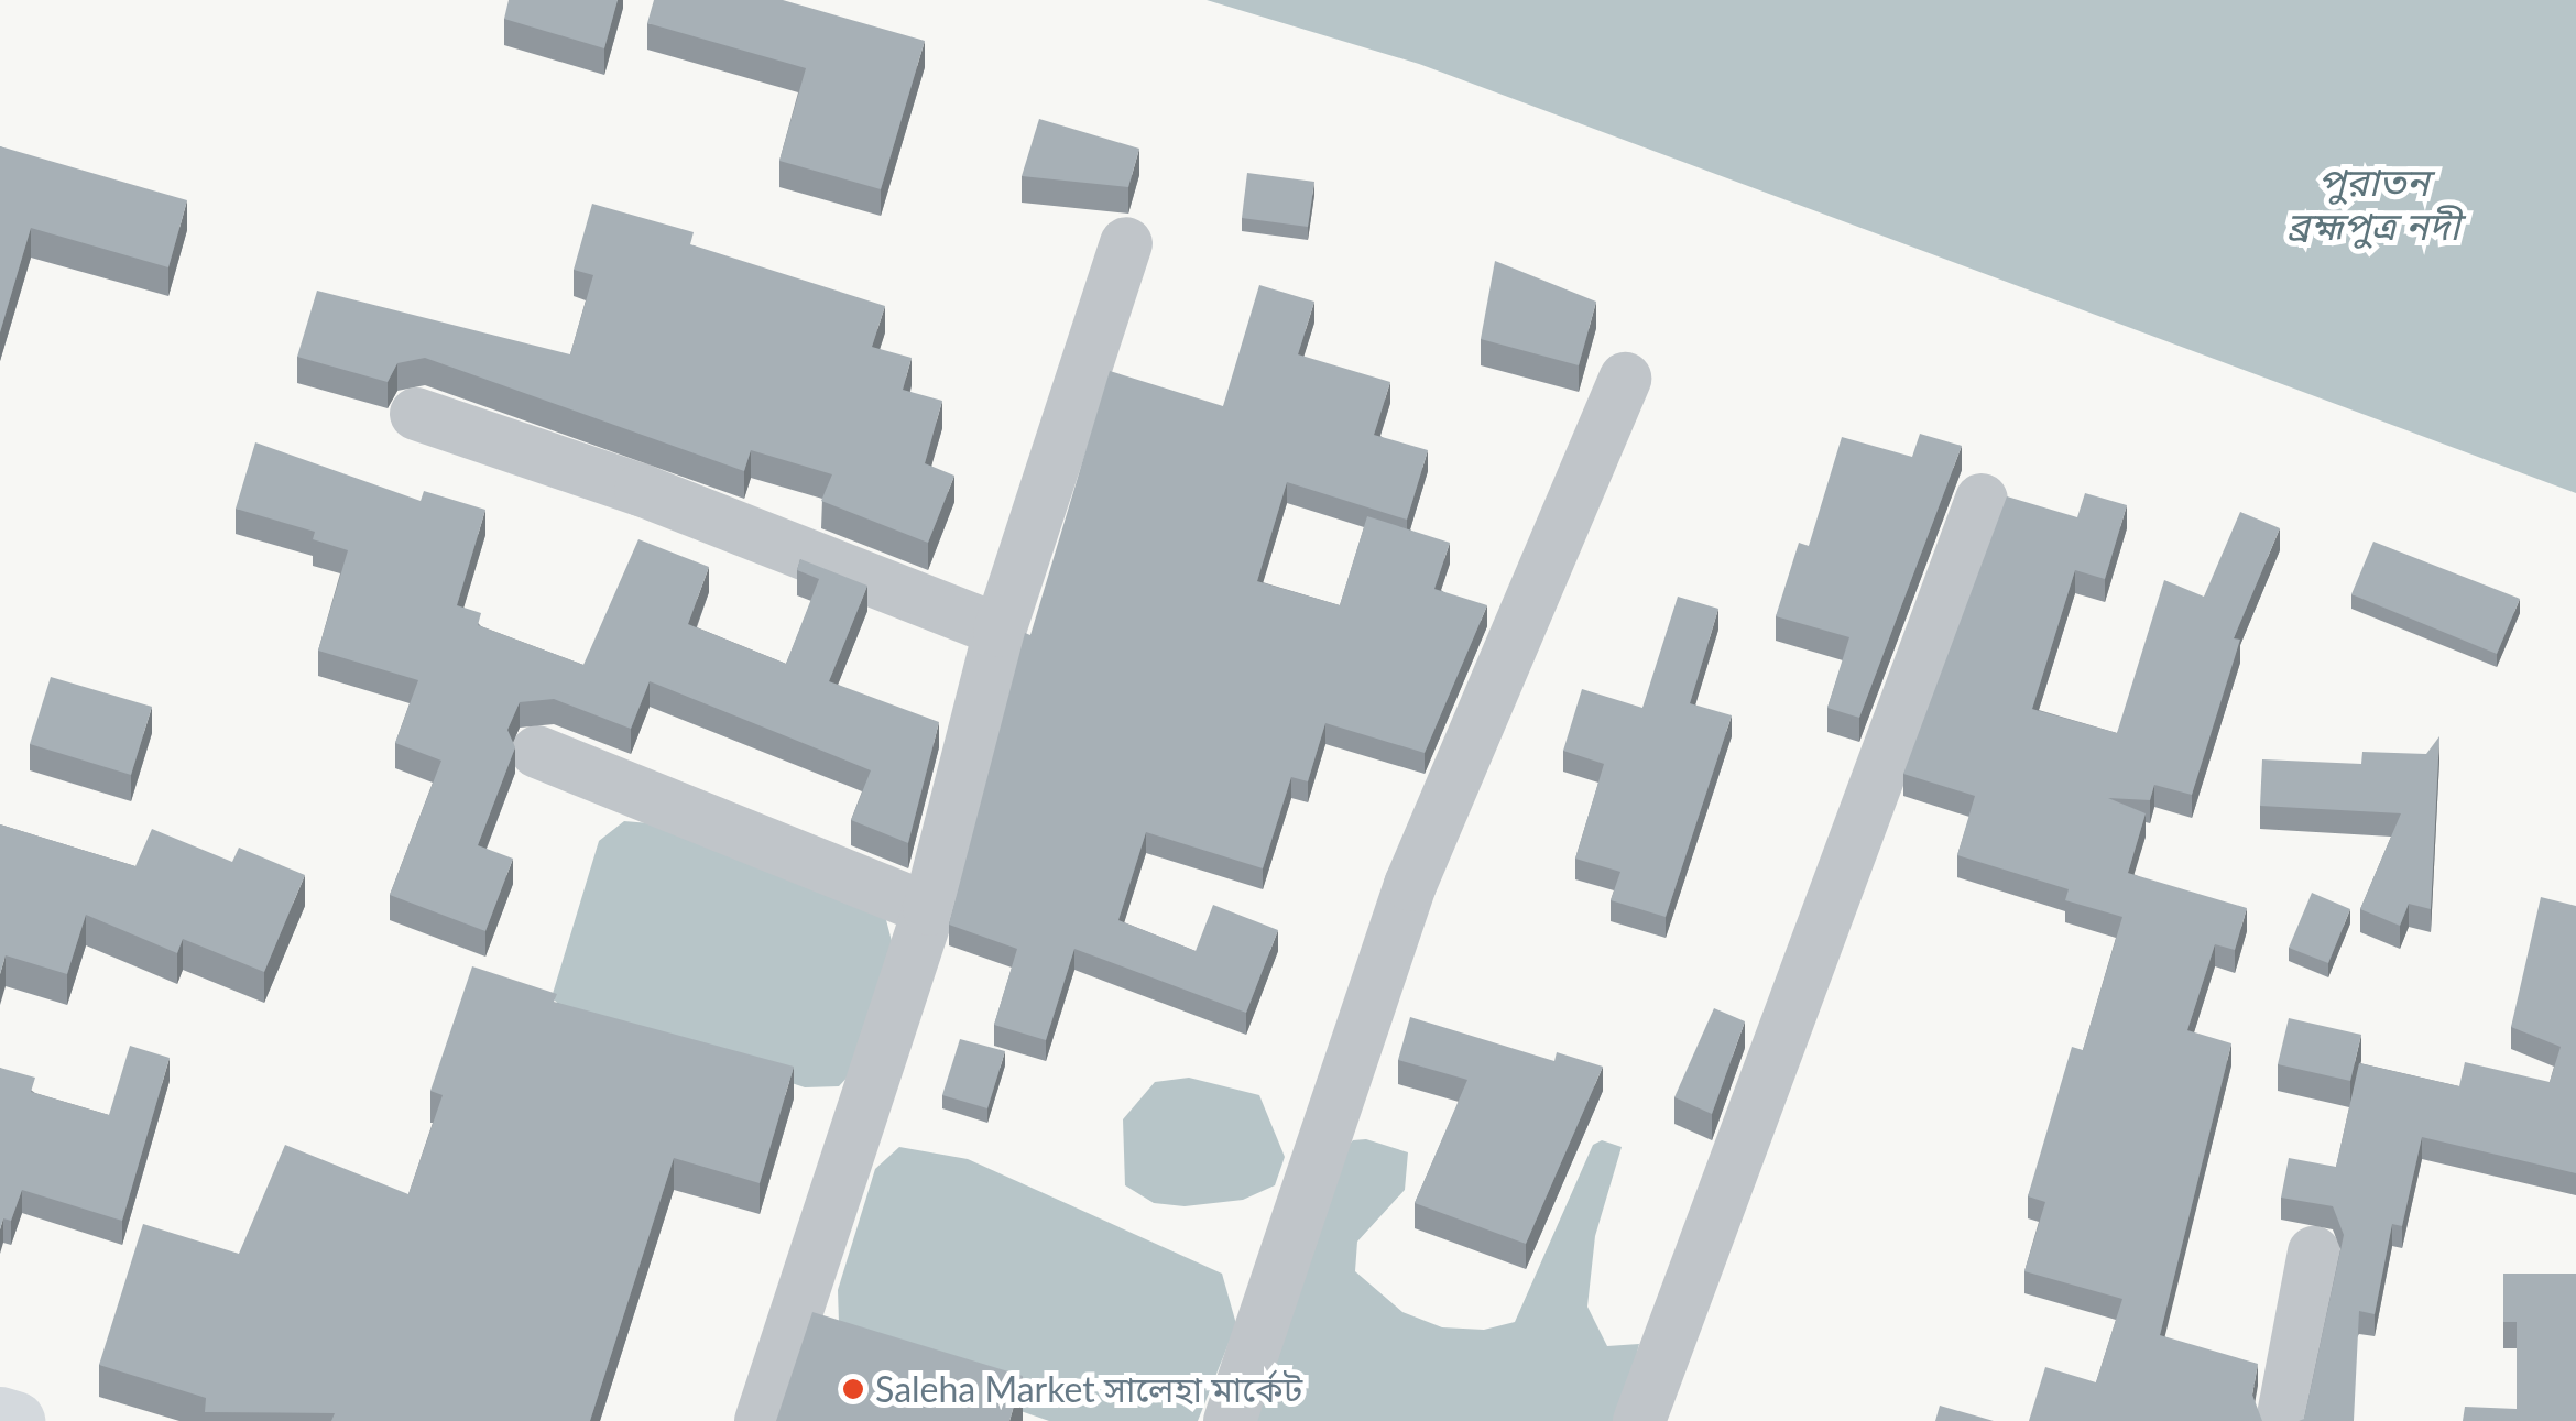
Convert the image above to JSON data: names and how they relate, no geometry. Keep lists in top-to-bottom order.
{
  "water": ["পুরাতন ব্রহ্মপুত্র নদী"],
  "places": ["Saleha Market সালেহা মার্কেট"]
}
